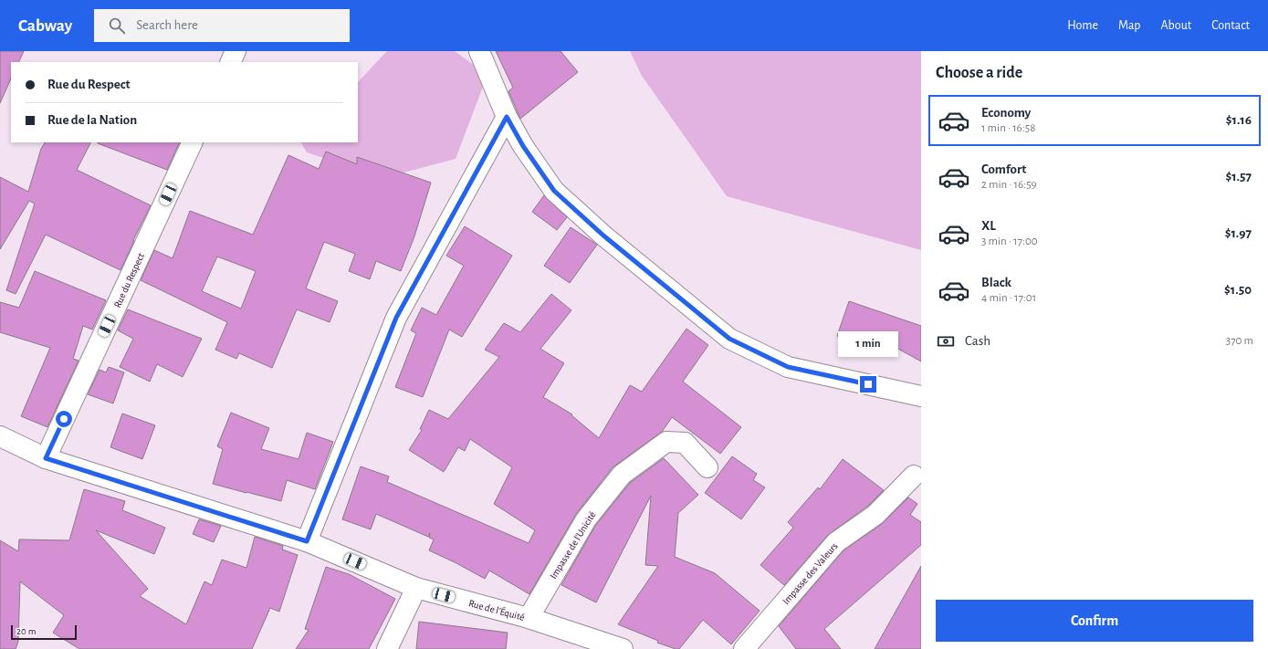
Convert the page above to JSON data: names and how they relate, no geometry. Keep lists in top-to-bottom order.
{
  "streets": {
    "street": [
      "Rue du Respect",
      "Impasse de l'Unicité",
      "Impasse des Valeurs",
      "Rue de l'Équité"
    ]
  },
  "crossings": [
    ["Rue du Respect", "Rue de l'Équité"],
    ["Impasse de l'Unicité", "Rue de l'Équité"]
  ],
  "scale_bar": "20 m",
  "page": {
    "header": "Cabway",
    "search": "Search here",
    "nav": [
      "Home",
      "Map",
      "About",
      "Contact"
    ],
    "heading": "Choose a ride",
    "banner": ["Rue du Respect", "Rue de la Nation"],
    "list": [
      {
        "name": "Economy",
        "note": "1 min · 16:58",
        "value": "$1.16"
      },
      {
        "name": "Comfort",
        "note": "2 min · 16:59",
        "value": "$1.57"
      },
      {
        "name": "XL",
        "note": "3 min · 17:00",
        "value": "$1.97"
      },
      {
        "name": "Black",
        "note": "4 min · 17:01",
        "value": "$1.50"
      }
    ],
    "pay": ["Cash", "370 m"],
    "bubble": "1 min",
    "buttons": "Confirm",
    "scale": "20 m"
  }
}
